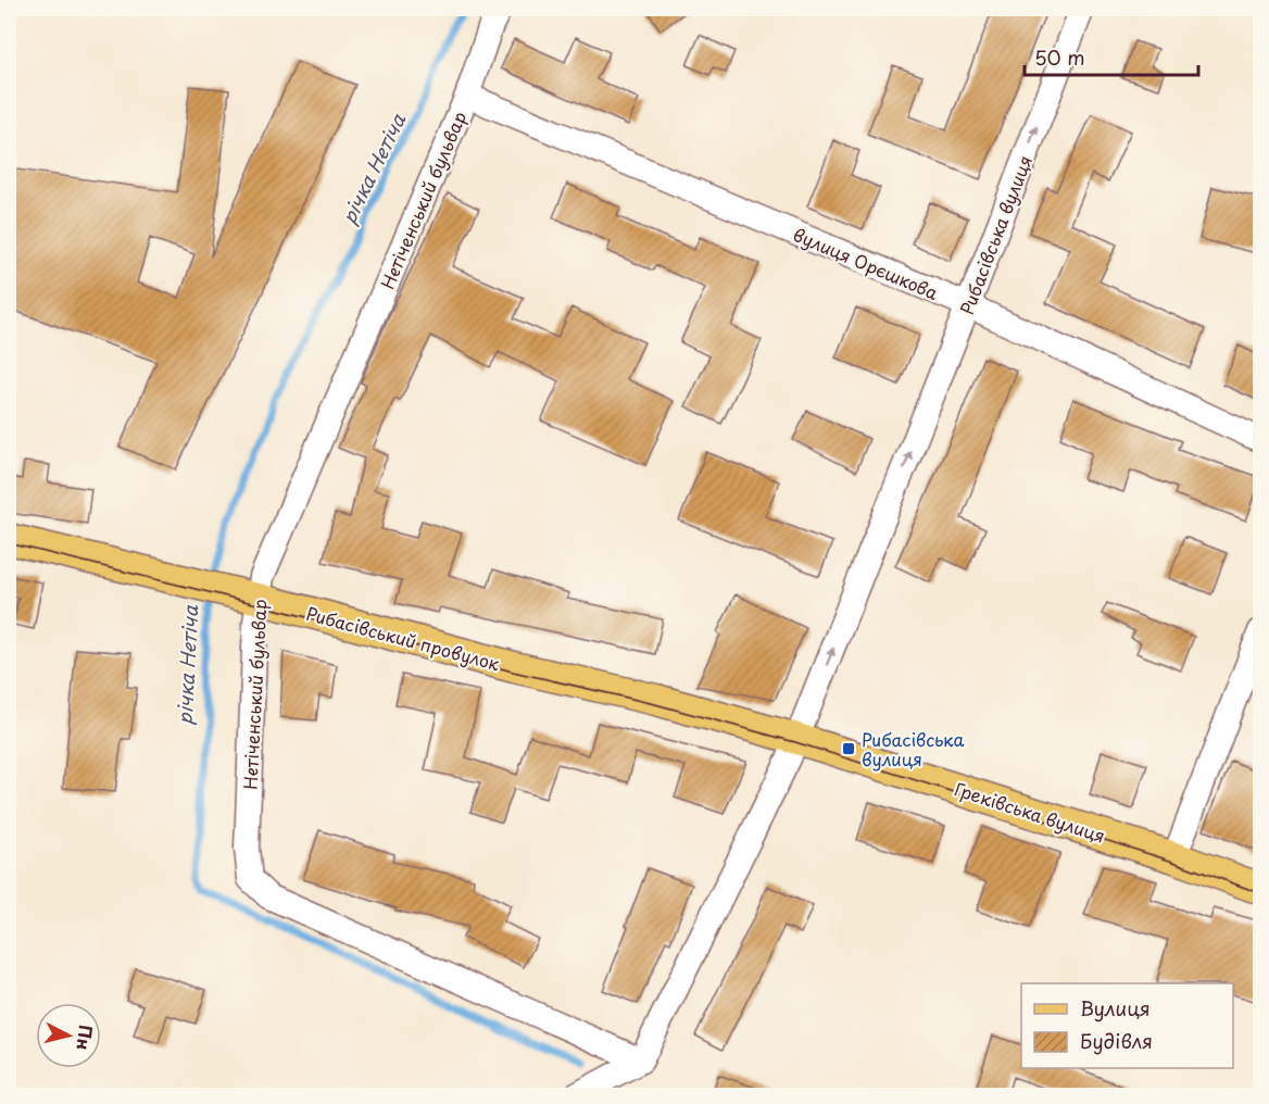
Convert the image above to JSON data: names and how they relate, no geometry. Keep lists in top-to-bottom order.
{
  "streets": {
    "main road": ["Рибасівський провулок", "Греківська вулиця"],
    "street": ["Нетіченський бульвар", "Рибасівська вулиця", "вулиця Орєшкова"]
  },
  "crossings": [
    ["Нетіченський бульвар", "вулиця Орєшкова"],
    ["Нетіченський бульвар", "Рибасівський провулок"],
    ["Рибасівська вулиця", "вулиця Орєшкова"],
    ["Рибасівська вулиця", "Рибасівський провулок"],
    ["Рибасівська вулиця", "Греківська вулиця"],
    ["Рибасівський провулок", "Греківська вулиця"]
  ],
  "one_way": ["Рибасівська вулиця"],
  "water": ["річка Нетіча"],
  "places": {
    "transit": ["Рибасівська вулиця"]
  },
  "legend": ["Вулиця", "Будівля"],
  "scale_bar": "50 m",
  "north": "right"
}
